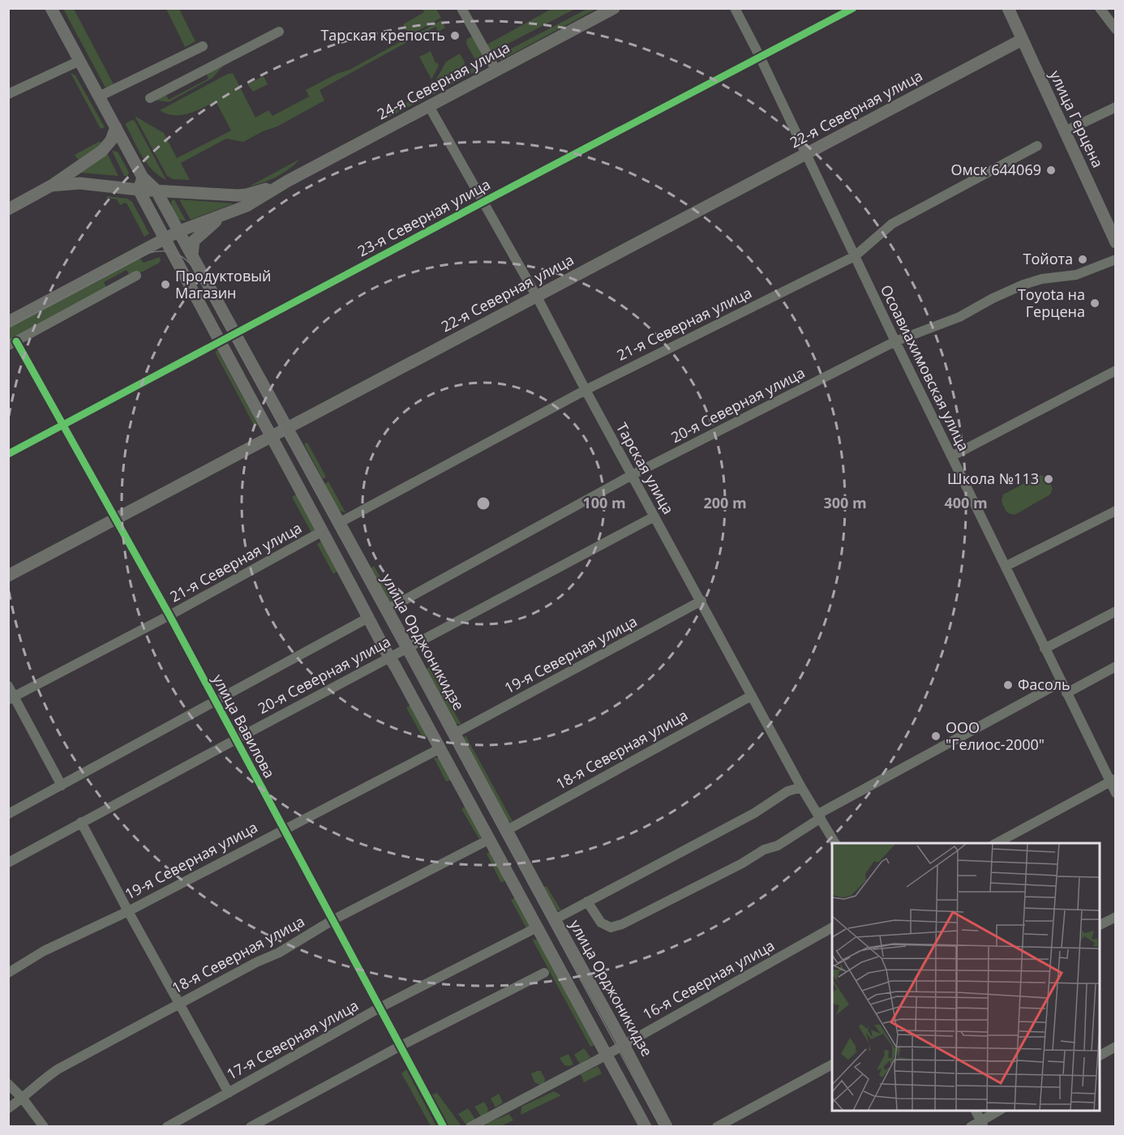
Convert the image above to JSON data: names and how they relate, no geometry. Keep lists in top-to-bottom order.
{
  "streets": {
    "main road": [
      "24-я Северная улица",
      "22-я Северная улица",
      "улица Герцена",
      "улица Орджоникидзе"
    ],
    "street": [
      "23-я Северная улица",
      "21-я Северная улица",
      "Осоавиахимовская улица",
      "20-я Северная улица",
      "Тарская улица",
      "19-я Северная улица",
      "улица Вавилова",
      "18-я Северная улица",
      "16-я Северная улица",
      "17-я Северная улица"
    ]
  },
  "crossings": [
    ["24-я Северная улица", "Тарская улица"],
    ["24-я Северная улица", "улица Орджоникидзе"],
    ["22-я Северная улица", "улица Герцена"],
    ["22-я Северная улица", "Осоавиахимовская улица"],
    ["22-я Северная улица", "Тарская улица"],
    ["22-я Северная улица", "улица Орджоникидзе"],
    ["22-я Северная улица", "улица Вавилова"],
    ["23-я Северная улица", "Осоавиахимовская улица"],
    ["23-я Северная улица", "Тарская улица"],
    ["23-я Северная улица", "улица Орджоникидзе"],
    ["23-я Северная улица", "улица Вавилова"],
    ["21-я Северная улица", "Осоавиахимовская улица"],
    ["21-я Северная улица", "Тарская улица"],
    ["21-я Северная улица", "улица Орджоникидзе"],
    ["21-я Северная улица", "улица Вавилова"],
    ["Осоавиахимовская улица", "20-я Северная улица"],
    ["20-я Северная улица", "Тарская улица"],
    ["20-я Северная улица", "улица Орджоникидзе"],
    ["20-я Северная улица", "улица Вавилова"],
    ["Тарская улица", "19-я Северная улица"],
    ["Тарская улица", "18-я Северная улица"],
    ["улица Орджоникидзе", "19-я Северная улица"],
    ["улица Орджоникидзе", "18-я Северная улица"],
    ["улица Орджоникидзе", "16-я Северная улица"],
    ["19-я Северная улица", "улица Вавилова"],
    ["улица Вавилова", "18-я Северная улица"],
    ["улица Вавилова", "17-я Северная улица"]
  ],
  "places": [
    "Тарская крепость",
    "Омск 644069",
    "Тойота",
    "Продуктовый Магазин",
    "Toyota на Герцена",
    "Школа №113",
    "Фасоль",
    "ООО \"Гелиос-2000\""
  ],
  "rings": [
    "100 m",
    "200 m",
    "300 m",
    "400 m"
  ]
}
